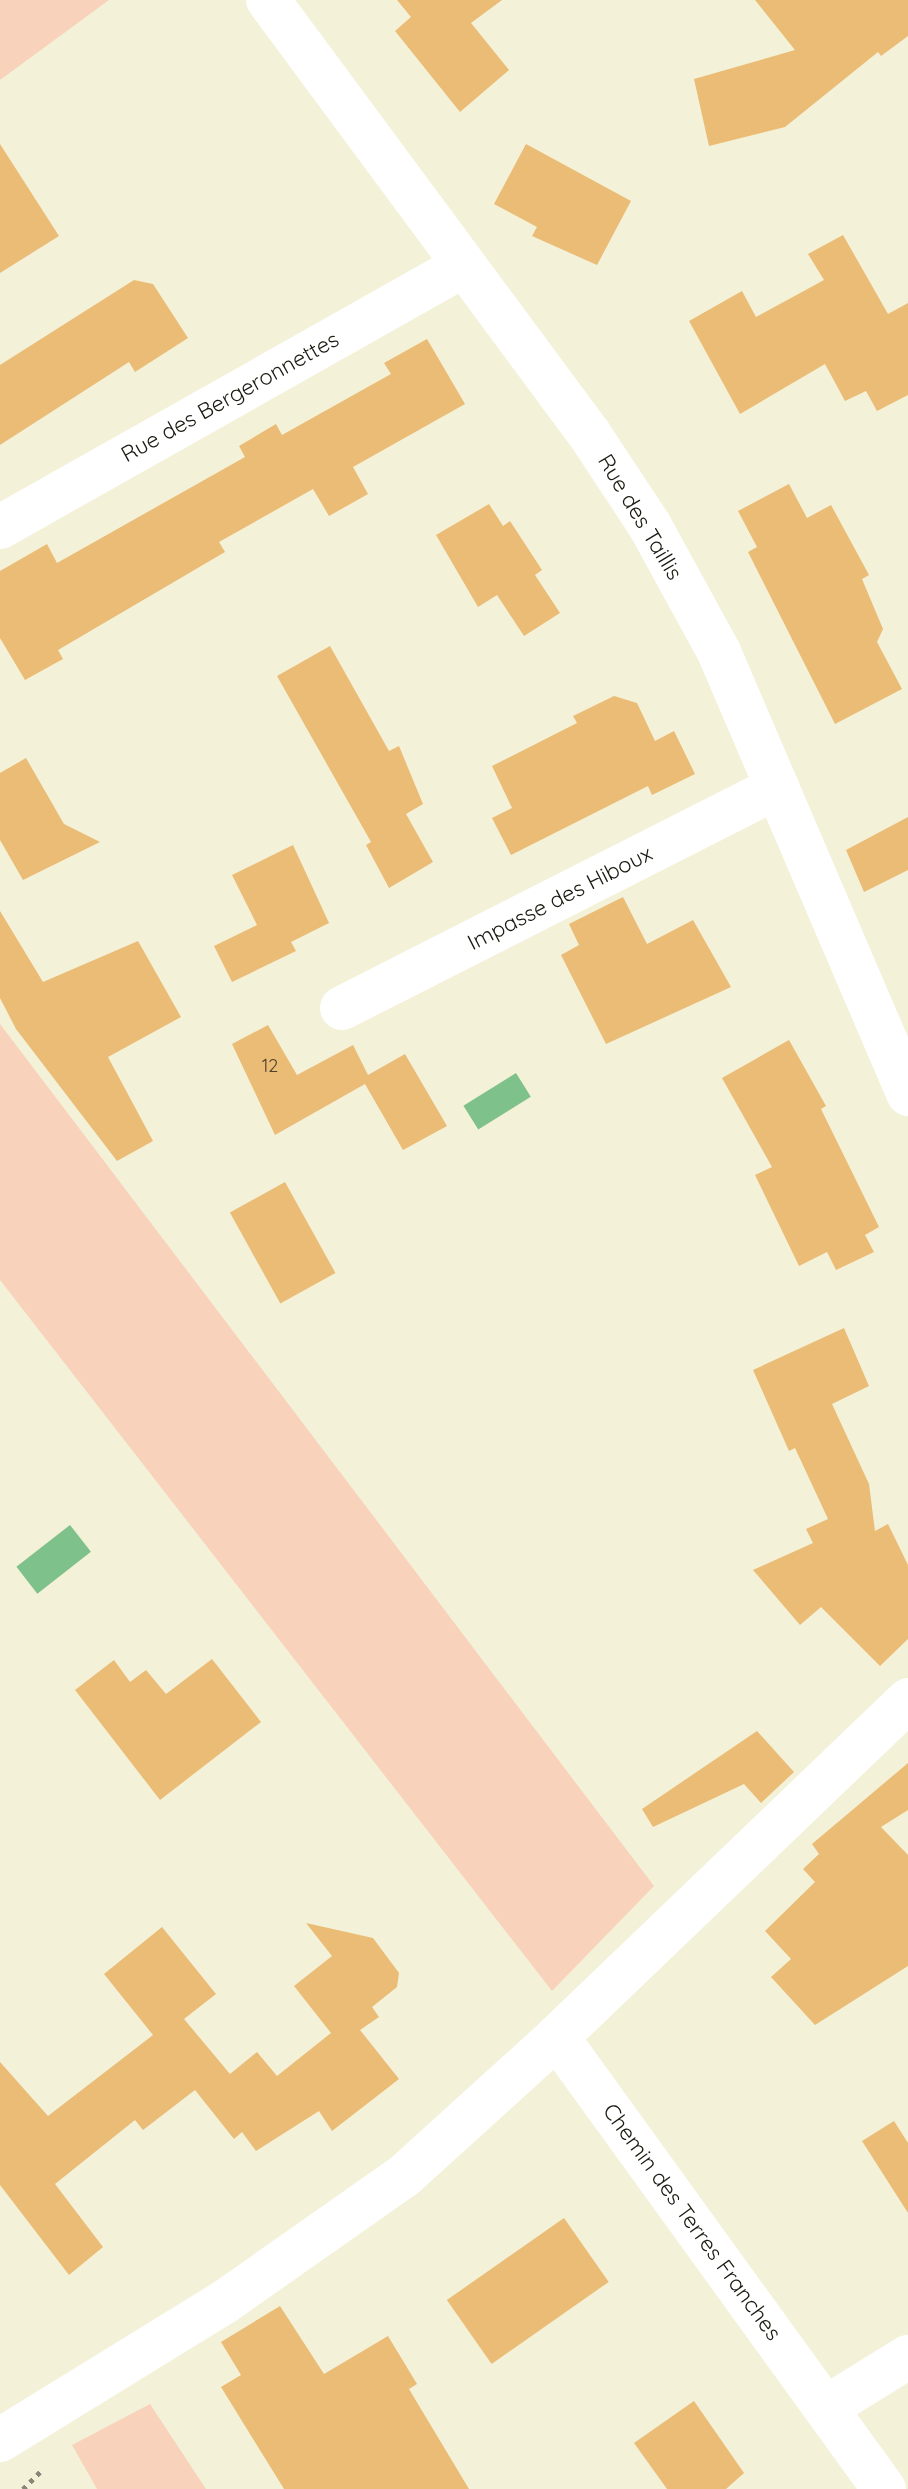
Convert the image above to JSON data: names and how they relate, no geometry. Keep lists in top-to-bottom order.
{
  "streets": {
    "street": [
      "Rue des Bergeronnettes",
      "Rue des Taillis",
      "Impasse des Hiboux",
      "Chemin des Terres Franches"
    ]
  },
  "crossings": [
    ["Rue des Bergeronnettes", "Rue des Taillis"],
    ["Rue des Taillis", "Impasse des Hiboux"]
  ],
  "house_numbers": ["12"]
}
